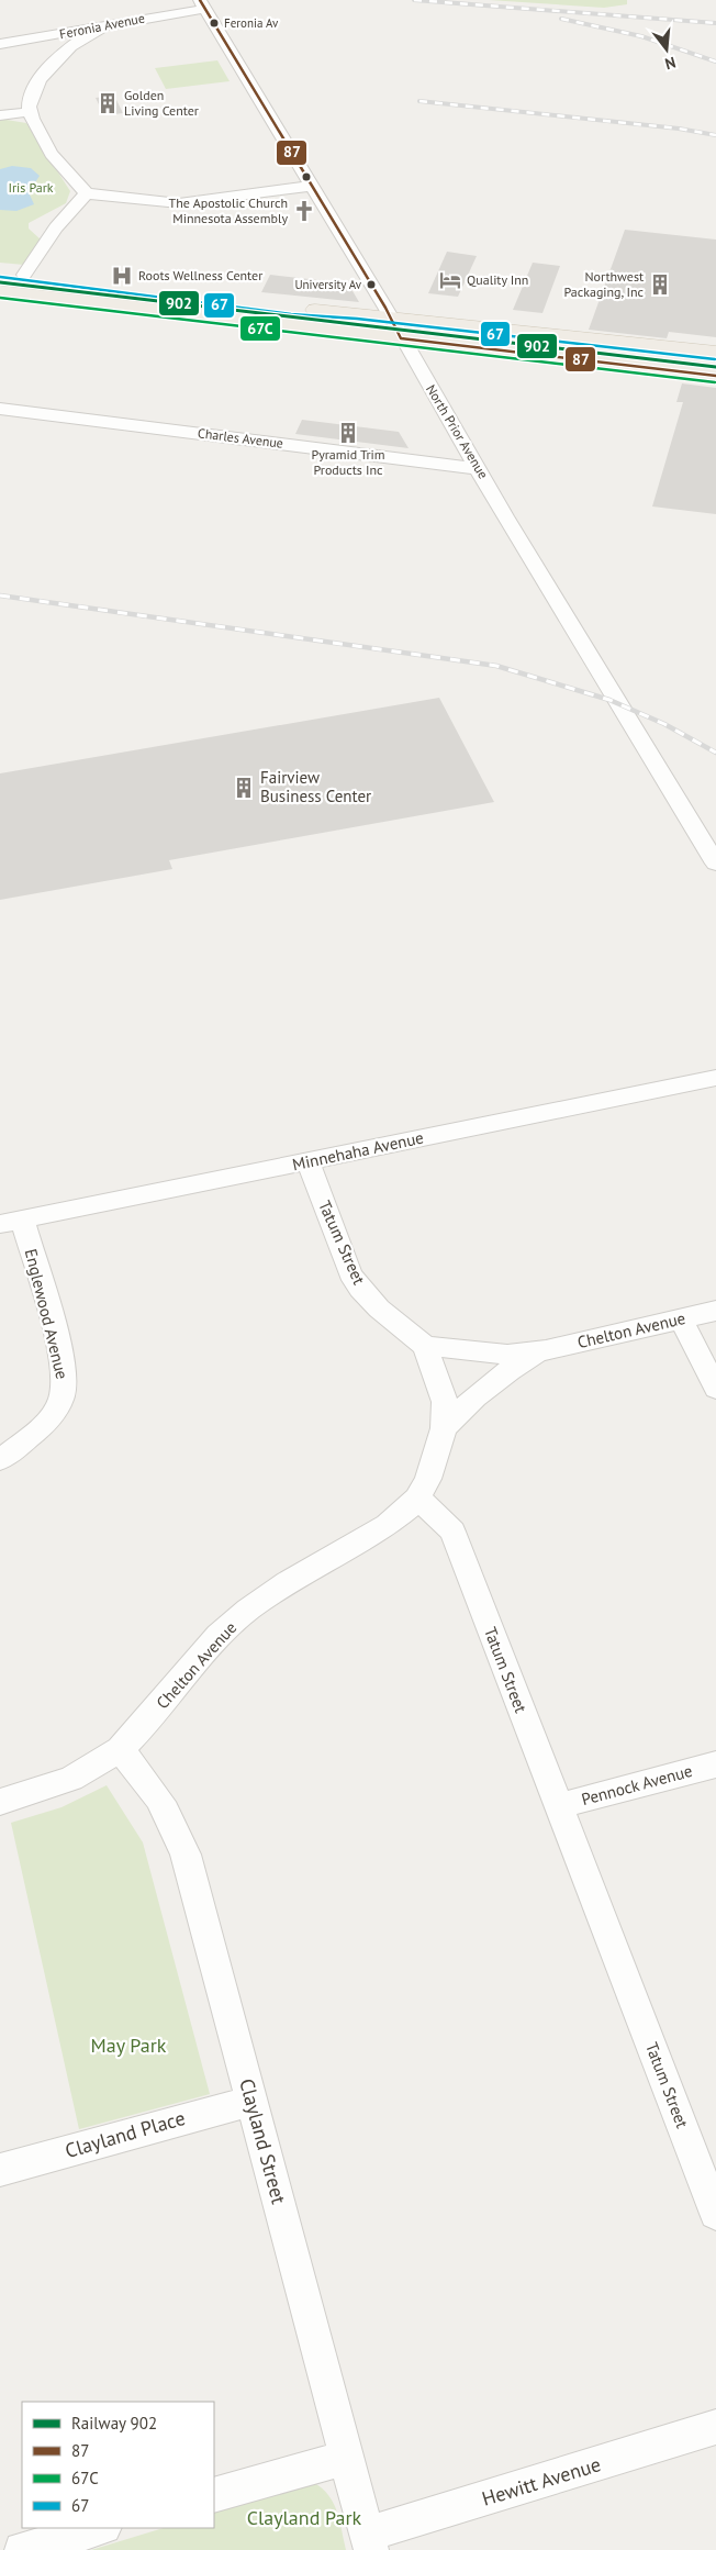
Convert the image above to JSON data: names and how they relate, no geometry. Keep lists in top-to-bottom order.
{
  "streets": {
    "street": [
      "Feronia Avenue",
      "North Prior Avenue",
      "Charles Avenue",
      "Minnehaha Avenue",
      "Tatum Street",
      "Englewood Avenue",
      "Chelton Avenue",
      "Pennock Avenue",
      "Clayland Place",
      "Clayland Street",
      "Hewitt Avenue"
    ]
  },
  "crossings": [
    ["Feronia Avenue", "North Prior Avenue"],
    ["North Prior Avenue", "Charles Avenue"],
    ["Minnehaha Avenue", "Tatum Street"],
    ["Minnehaha Avenue", "Englewood Avenue"],
    ["Tatum Street", "Chelton Avenue"],
    ["Tatum Street", "Pennock Avenue"],
    ["Chelton Avenue", "Clayland Street"],
    ["Clayland Place", "Clayland Street"],
    ["Clayland Street", "Hewitt Avenue"]
  ],
  "parks": ["Iris Park", "May Park", "Clayland Park"],
  "places": {
    "other": ["Feronia Av", "University Av"],
    "building": [
      "Golden Living Center",
      "Northwest Packaging, Inc",
      "Pyramid Trim Products Inc",
      "Fairview Business Center"
    ],
    "church": ["The Apostolic Church Minnesota Assembly"],
    "hospital": ["Roots Wellness Center"],
    "hotel": ["Quality Inn"]
  },
  "lines": [
    "transit line 87",
    "transit line 67",
    "rail line 902",
    "transit line 67C"
  ],
  "legend": [
    "Railway 902",
    "87",
    "67C",
    "67"
  ],
  "north": "bottom"
}
